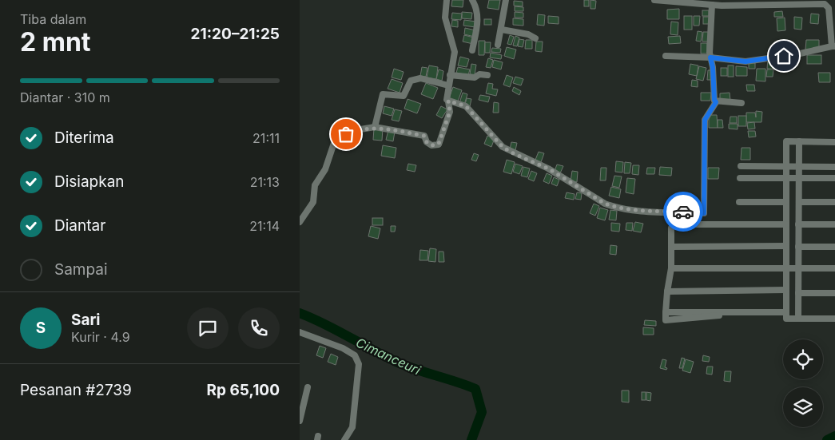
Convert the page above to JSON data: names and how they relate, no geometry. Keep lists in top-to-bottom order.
{
  "water": ["Cimanceuri"],
  "page": {
    "heading": ["2 mnt", "Tiba dalam", "21:20–21:25"],
    "panel": [
      "Sari",
      "Kurir · 4.9",
      "Pesanan #2739",
      "Rp 65,100"
    ],
    "bar": "Diantar · 310 m",
    "list": [
      ["Diterima", "21:11"],
      ["Disiapkan", "21:13"],
      ["Diantar", "21:14"],
      "Sampai"
    ],
    "round": "S"
  }
}
